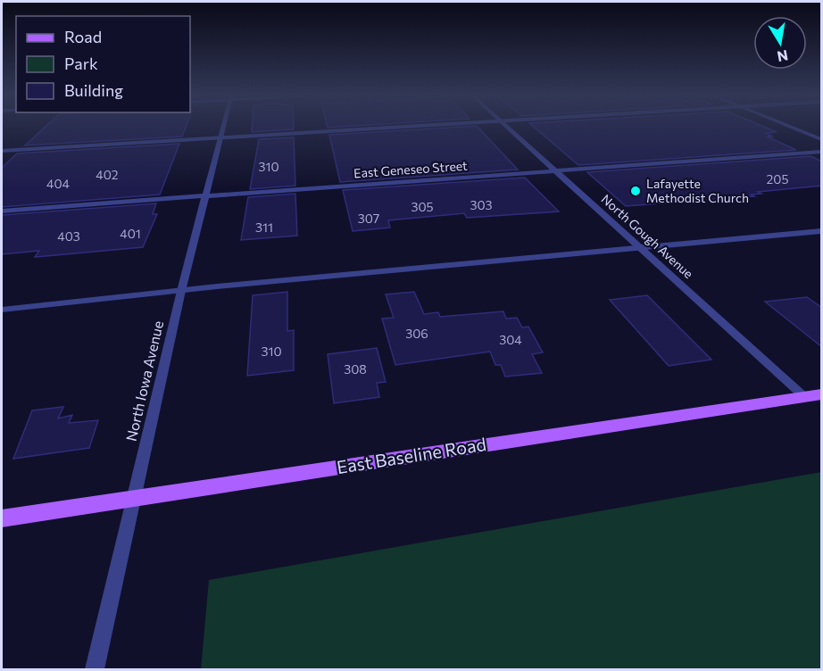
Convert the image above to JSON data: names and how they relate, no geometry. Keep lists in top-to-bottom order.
{
  "streets": {
    "main road": ["East Baseline Road"],
    "street": ["East Geneseo Street", "North Gough Avenue", "North Iowa Avenue"]
  },
  "crossings": [
    ["East Geneseo Street", "North Gough Avenue"],
    ["East Geneseo Street", "North Iowa Avenue"],
    ["North Gough Avenue", "East Baseline Road"],
    ["North Iowa Avenue", "East Baseline Road"]
  ],
  "places": ["Lafayette Methodist Church"],
  "house_numbers": [
    "310",
    "402",
    "205",
    "404",
    "303",
    "305",
    "307",
    "311",
    "401",
    "403",
    "306",
    "304",
    "310",
    "308"
  ],
  "legend": ["Road", "Park", "Building"],
  "north": "bottom"
}
